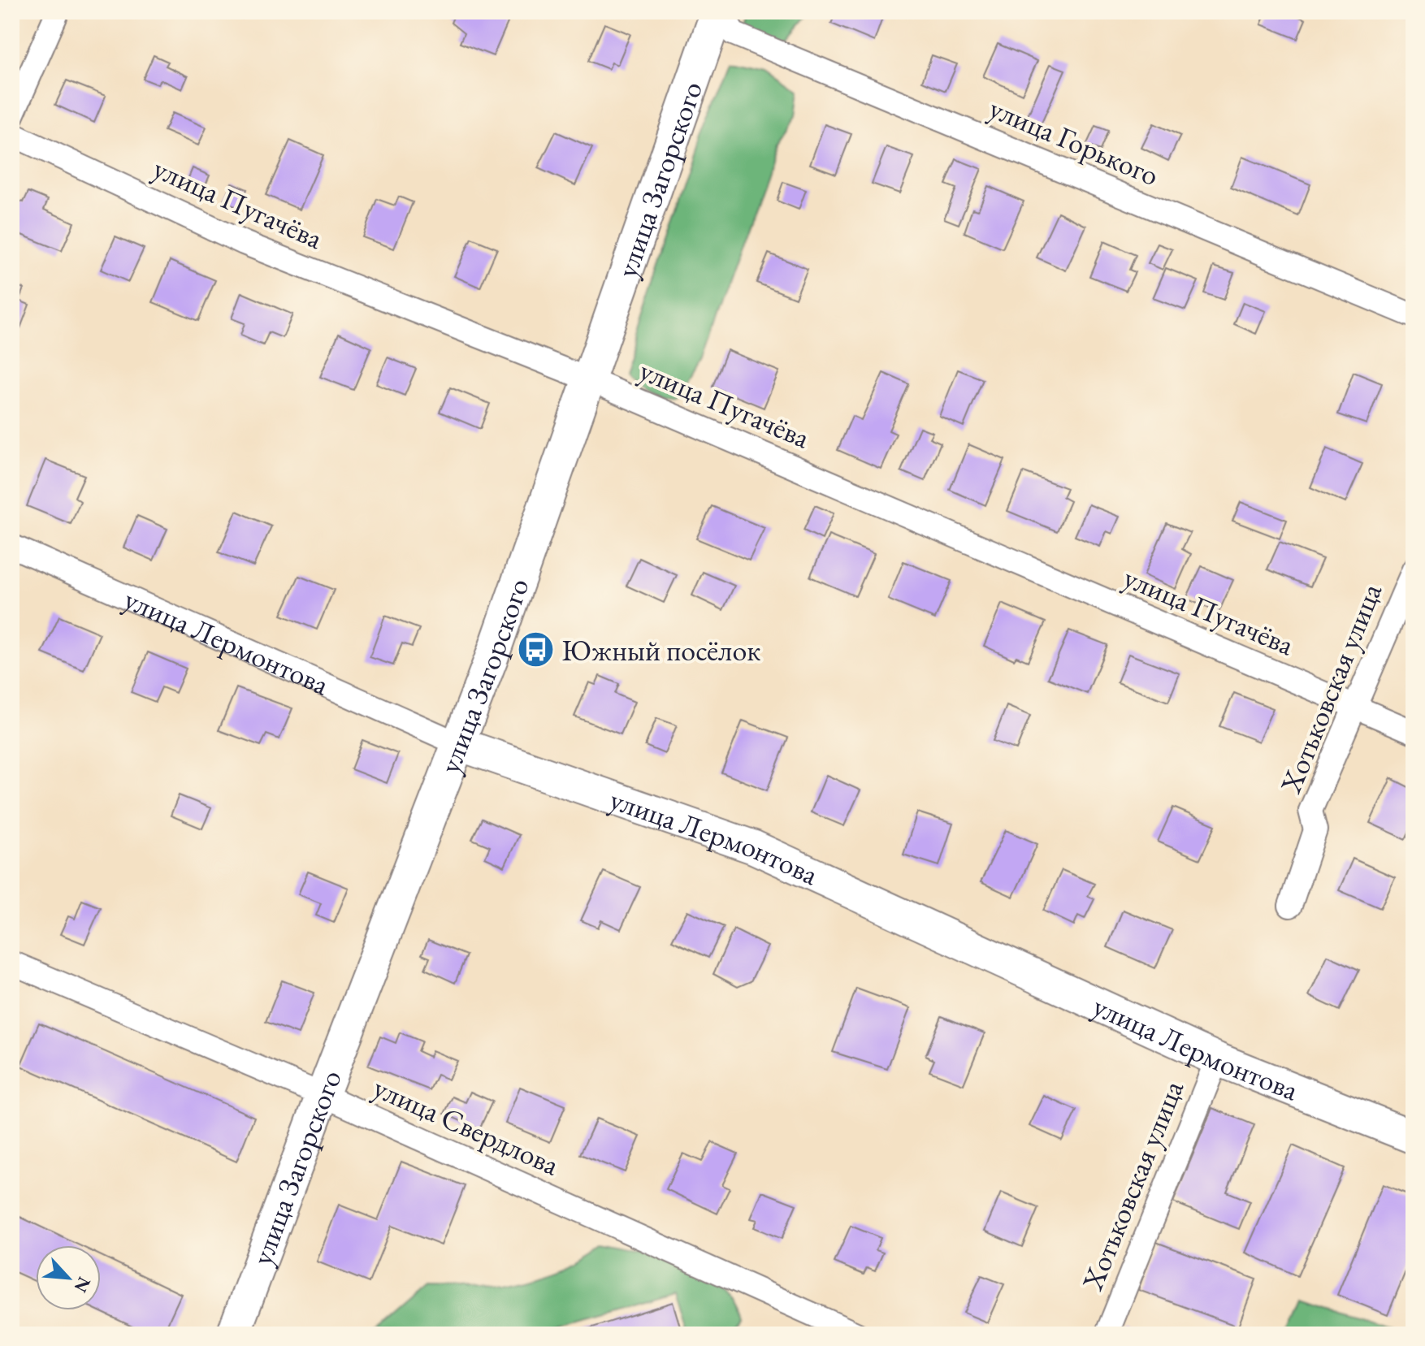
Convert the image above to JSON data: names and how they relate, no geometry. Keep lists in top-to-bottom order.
{
  "streets": {
    "main road": ["улица Загорского", "улица Лермонтова"],
    "street": [
      "улица Горького",
      "улица Пугачёва",
      "Хотьковская улица",
      "улица Свердлова"
    ]
  },
  "crossings": [
    ["улица Загорского", "улица Пугачёва"],
    ["улица Загорского", "улица Лермонтова"],
    ["улица Загорского", "улица Свердлова"],
    ["улица Пугачёва", "Хотьковская улица"],
    ["улица Лермонтова", "Хотьковская улица"]
  ],
  "places": {
    "bus stop": ["Южный посёлок"]
  },
  "north": "bottom right"
}
